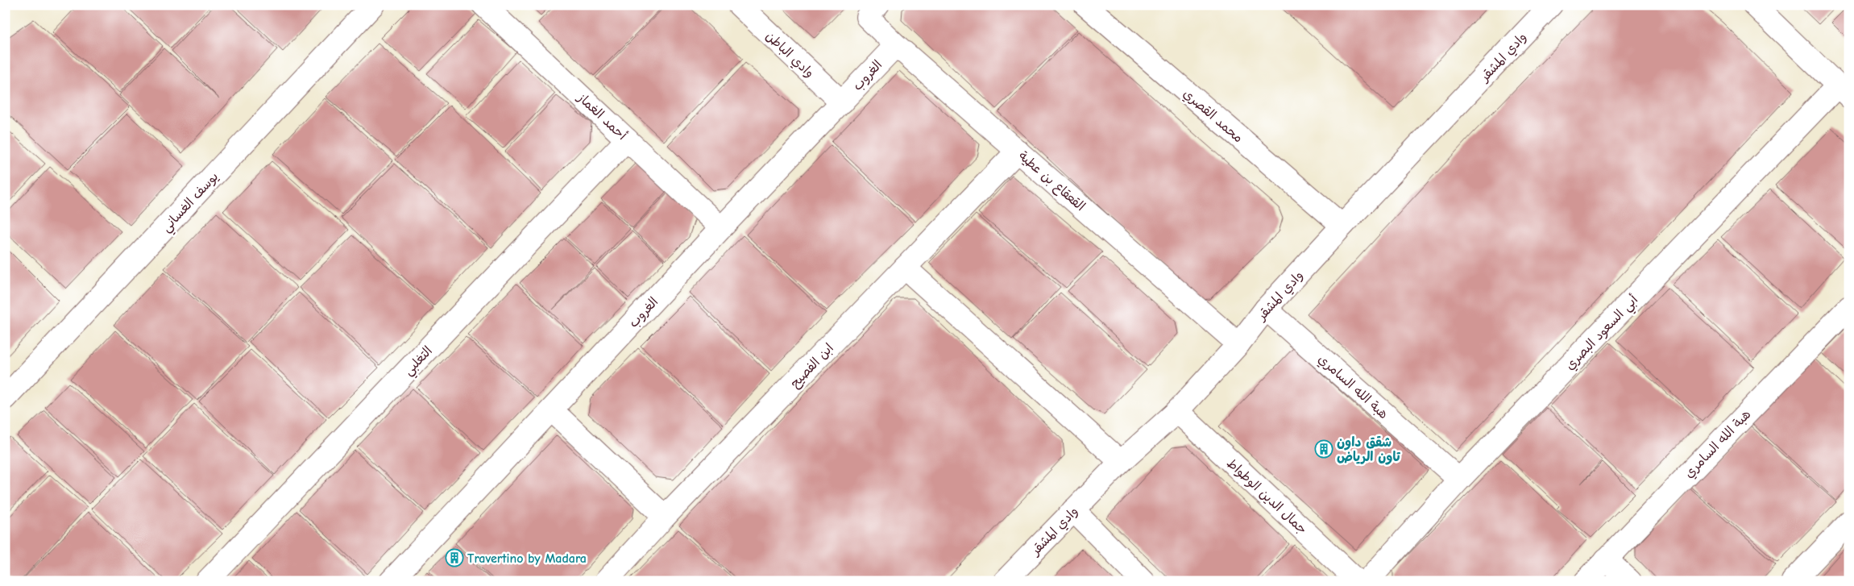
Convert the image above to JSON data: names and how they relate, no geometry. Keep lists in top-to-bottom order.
{
  "streets": {
    "street": [
      "وادي الباطن",
      "وادي المشقر",
      "الغروب",
      "محمد القصري",
      "أحمد الغماز",
      "القعقاع بن عطية",
      "يوسف الغساني",
      "أبي السعود البصري",
      "التغلبي",
      "ابن الفصيح",
      "هبة الله السامري",
      "جمال الدين الوطواط"
    ]
  },
  "crossings": [
    ["وادي الباطن", "الغروب"],
    ["وادي المشقر", "محمد القصري"],
    ["وادي المشقر", "القعقاع بن عطية"],
    ["وادي المشقر", "هبة الله السامري"],
    ["وادي المشقر", "جمال الدين الوطواط"],
    ["الغروب", "أحمد الغماز"],
    ["الغروب", "القعقاع بن عطية"],
    ["أحمد الغماز", "التغلبي"],
    ["القعقاع بن عطية", "ابن الفصيح"],
    ["أبي السعود البصري", "هبة الله السامري"]
  ],
  "places": {
    "building": ["شقق داون تاون الرياض", "Travertino by Madara"]
  }
}
